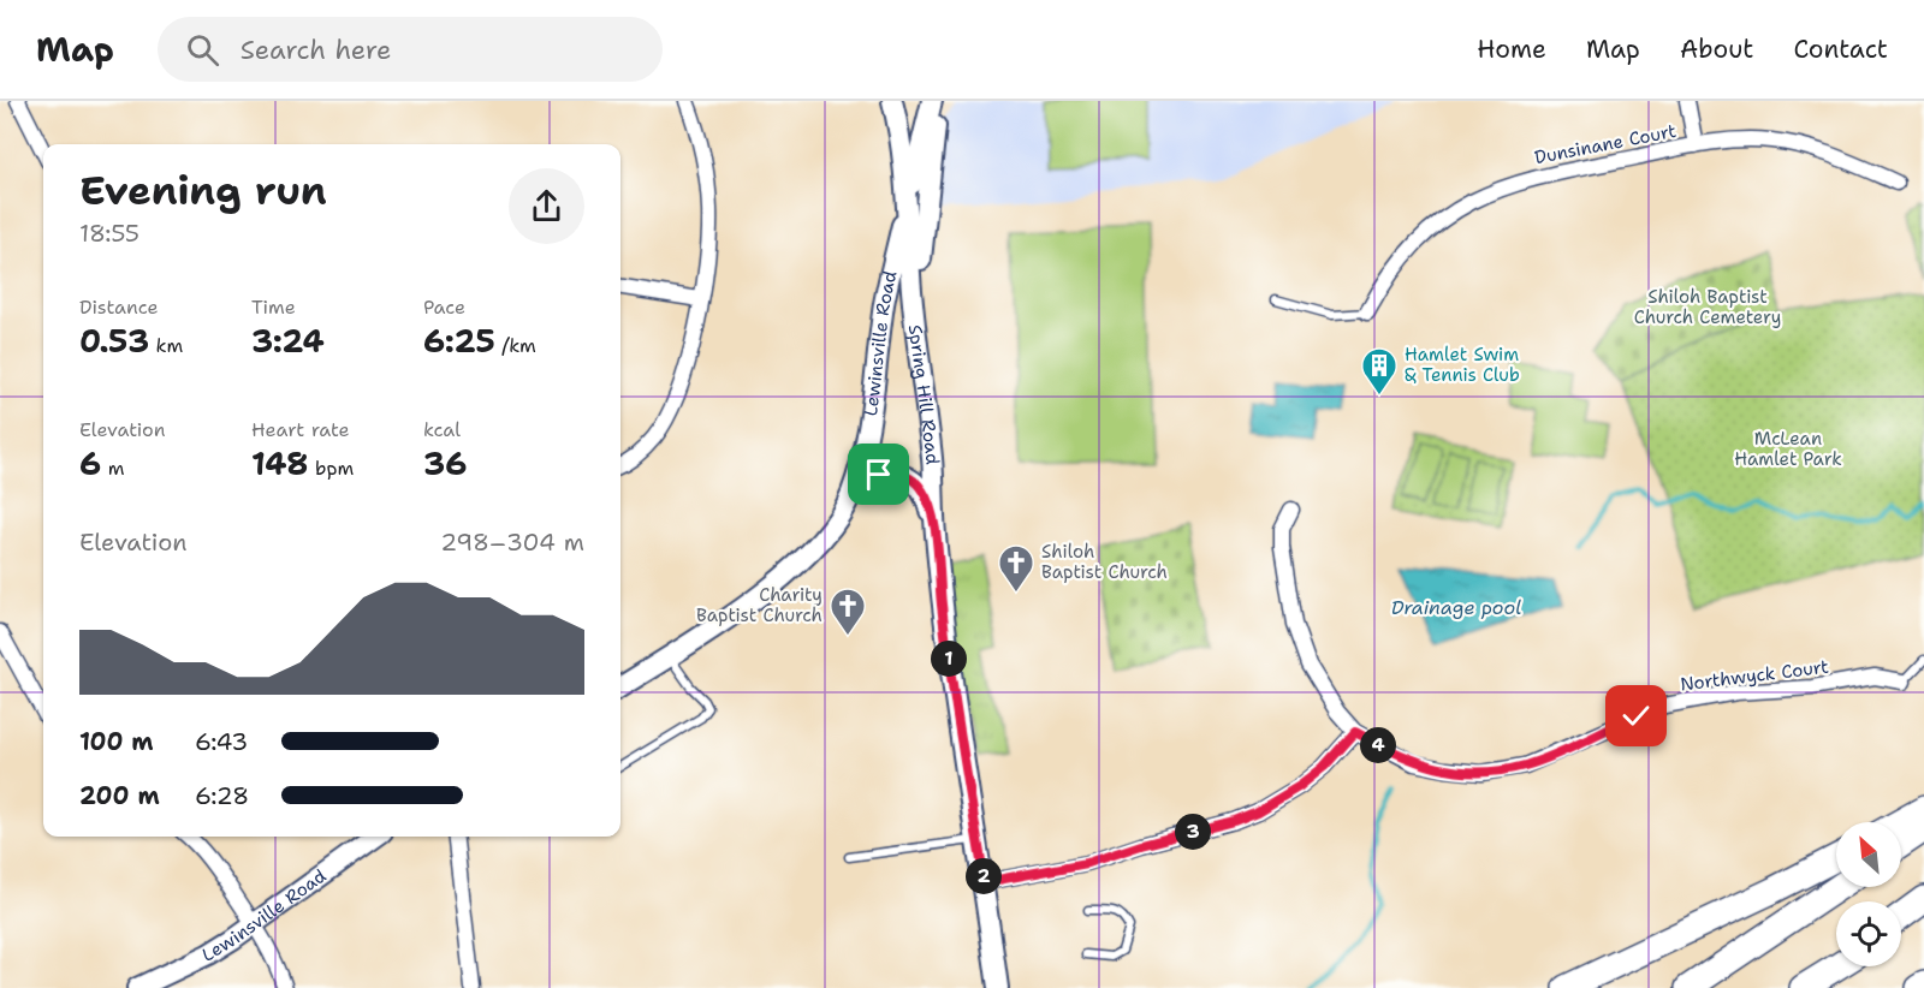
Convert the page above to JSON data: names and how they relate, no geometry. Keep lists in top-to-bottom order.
{
  "streets": {
    "main road": ["Lewinsville Road", "Spring Hill Road"],
    "street": ["Dunsinane Court", "Northwyck Court"]
  },
  "crossings": [
    ["Lewinsville Road", "Spring Hill Road"]
  ],
  "water": ["Drainage pool"],
  "parks": ["Shiloh Baptist Church Cemetery", "McLean Hamlet Park"],
  "places": {
    "building": ["Hamlet Swim & Tennis Club"],
    "church": ["Shiloh Baptist Church", "Charity Baptist Church"]
  },
  "north": "top left",
  "page": {
    "header": "Map",
    "search": "Search here",
    "nav": [
      "Home",
      "Map",
      "About",
      "Contact"
    ],
    "heading": ["Evening run", "18:55"],
    "stats": [
      ["Distance", "0.53 km"],
      ["Time", "3:24"],
      ["Pace", "6:25 /km"],
      ["Elevation", "6 m"],
      ["Heart rate", "148 bpm"],
      ["kcal", "36"]
    ],
    "chart": ["Elevation", "298–304 m"],
    "pins": [
      "1",
      "4",
      "3",
      "2"
    ],
    "list": [
      {
        "name": "100 m",
        "note": "6:43"
      },
      {
        "name": "200 m",
        "note": "6:28"
      }
    ]
  }
}
